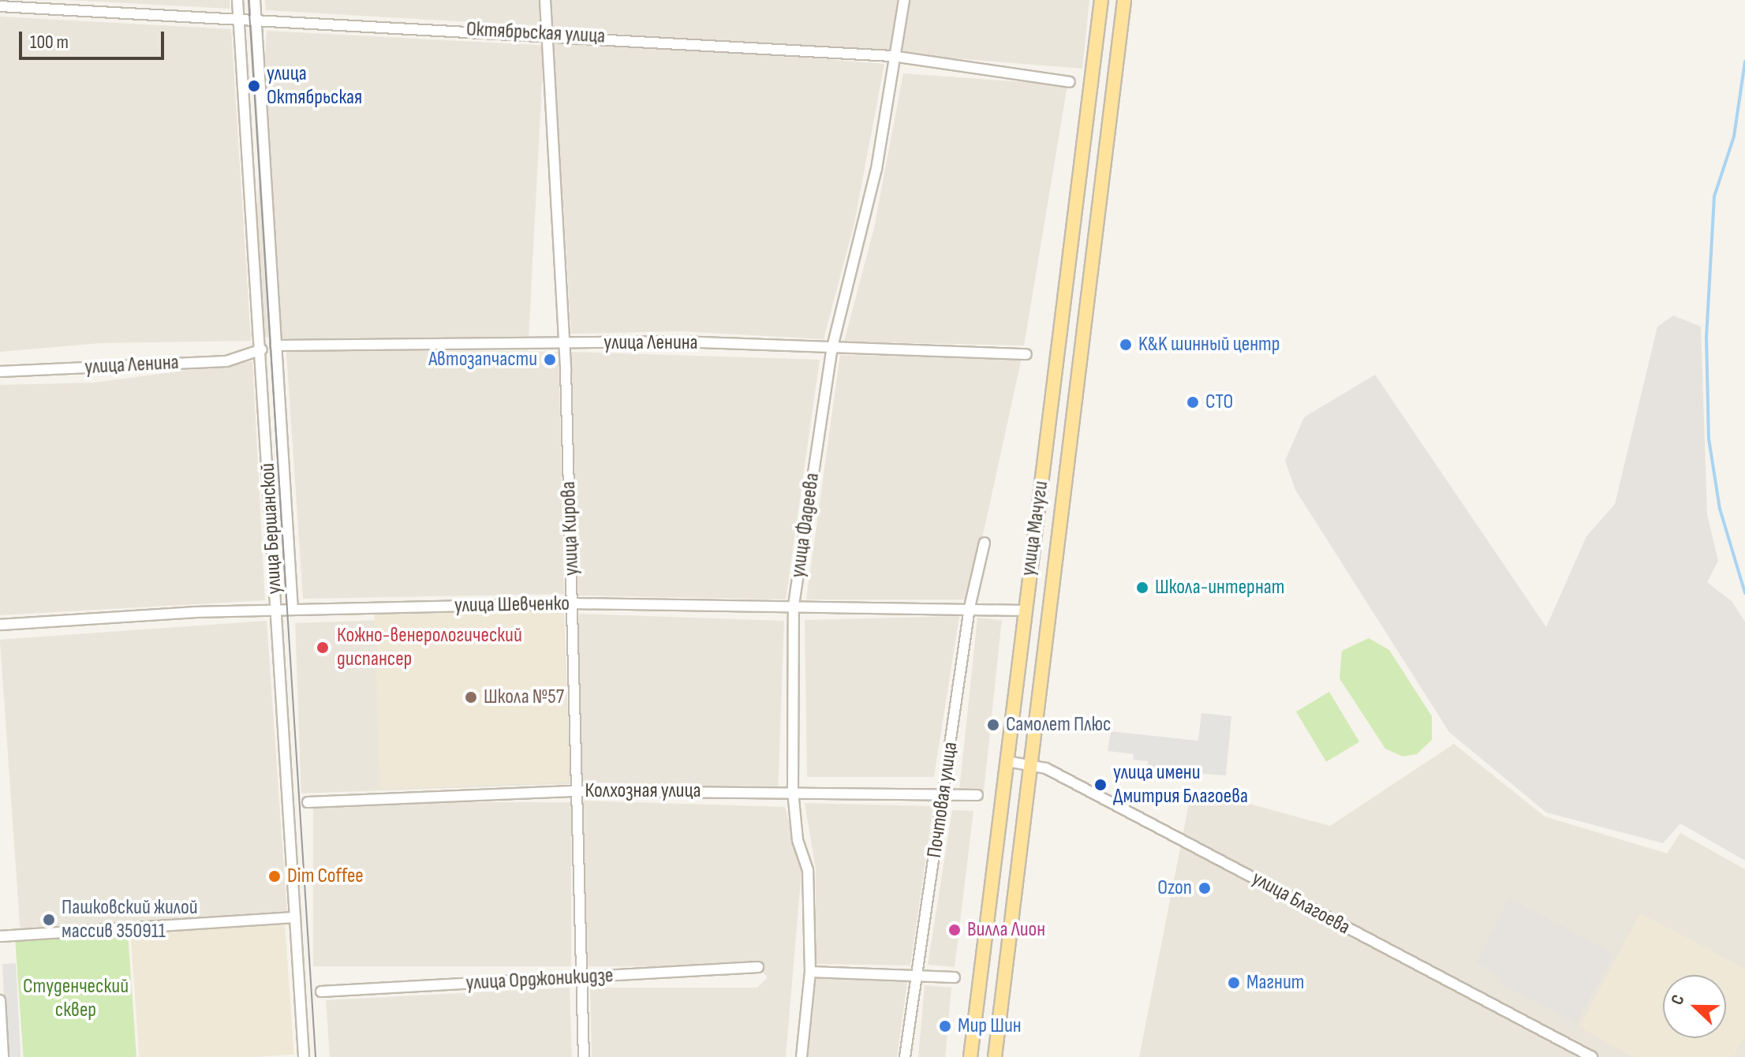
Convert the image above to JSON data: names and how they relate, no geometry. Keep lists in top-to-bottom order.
{
  "streets": {
    "main road": ["улица Мачуги"],
    "street": [
      "Октябрьская улица",
      "улица Ленина",
      "улица Фадеева",
      "улица Бершанской",
      "улица Кирова",
      "улица Шевченко",
      "Колхозная улица",
      "Почтовая улица",
      "улица Благоева",
      "улица Орджоникидзе"
    ]
  },
  "crossings": [
    ["Октябрьская улица", "улица Фадеева"],
    ["Октябрьская улица", "улица Бершанской"],
    ["Октябрьская улица", "улица Кирова"],
    ["улица Ленина", "улица Фадеева"],
    ["улица Ленина", "улица Бершанской"],
    ["улица Ленина", "улица Кирова"],
    ["улица Фадеева", "улица Шевченко"],
    ["улица Фадеева", "Колхозная улица"],
    ["улица Бершанской", "улица Шевченко"],
    ["улица Кирова", "улица Шевченко"],
    ["улица Кирова", "Колхозная улица"],
    ["улица Кирова", "улица Орджоникидзе"],
    ["улица Мачуги", "улица Шевченко"],
    ["улица Мачуги", "улица Благоева"],
    ["улица Шевченко", "Почтовая улица"],
    ["Колхозная улица", "Почтовая улица"]
  ],
  "parks": ["Студенческий сквер"],
  "places": [
    "улица Октябрьская",
    "K&K шинный центр",
    "Автозапчасти",
    "СТО",
    "Школа-интернат",
    "Кожно-венерологический диспансер",
    "Школа №57",
    "Самолет Плюс",
    "улица имени Дмитрия Благоева",
    "Dim Coffee",
    "Ozon",
    "Пашковский жилой массив 350911",
    "Вилла Лион",
    "Магнит",
    "Мир Шин"
  ],
  "scale_bar": "100 m",
  "north": "left"
}
